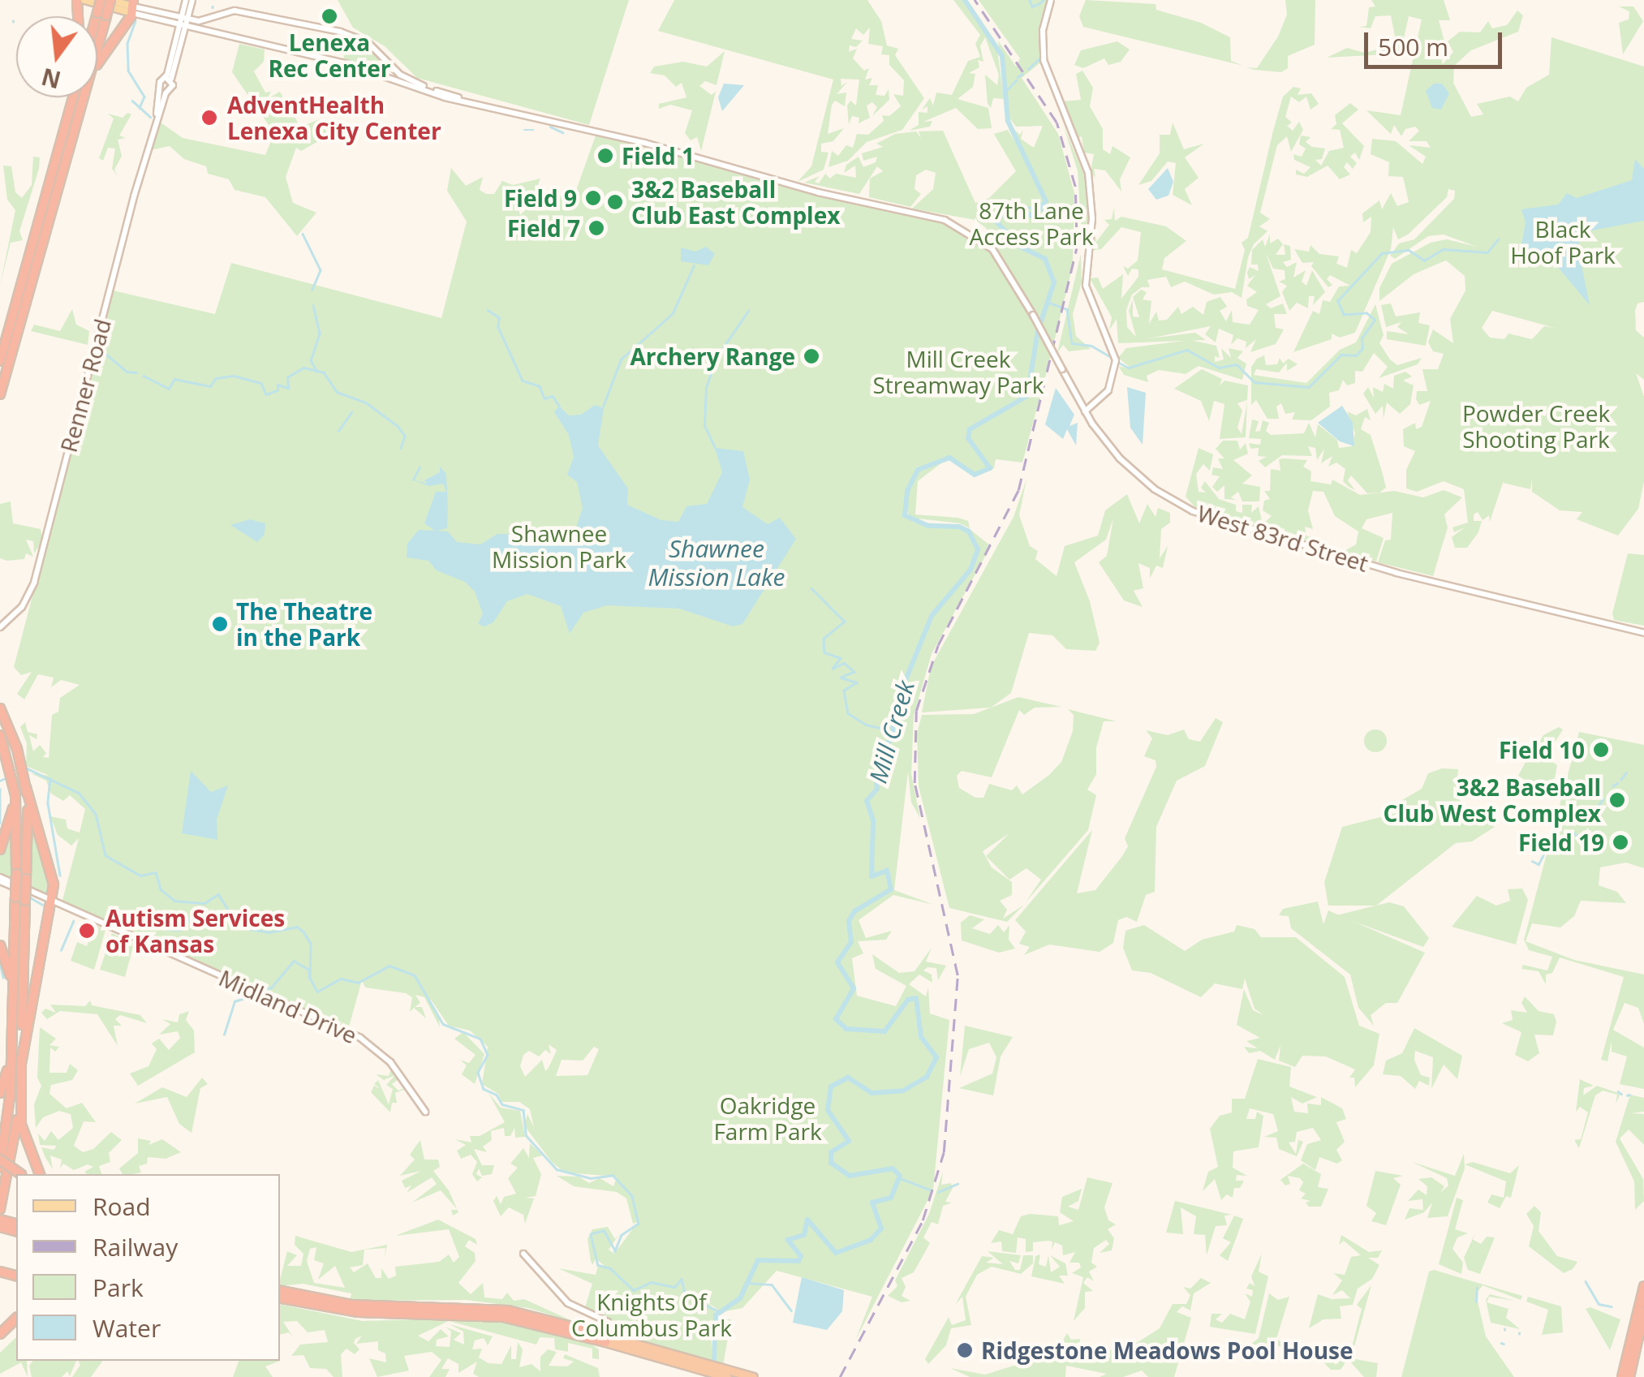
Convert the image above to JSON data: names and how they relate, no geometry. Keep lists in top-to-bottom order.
{
  "streets": {
    "main road": ["Renner Road", "West 83rd Street", "Midland Drive"]
  },
  "water": ["Shawnee Mission Lake", "Mill Creek"],
  "parks": [
    "87th Lane Access Park",
    "Black Hoof Park",
    "Mill Creek Streamway Park",
    "Powder Creek Shooting Park",
    "Shawnee Mission Park",
    "Oakridge Farm Park",
    "Knights Of Columbus Park"
  ],
  "places": [
    "Lenexa Rec Center",
    "AdventHealth Lenexa City Center",
    "Field 1",
    "Field 9",
    "3&2 Baseball Club East Complex",
    "Field 7",
    "Archery Range",
    "The Theatre in the Park",
    "Field 10",
    "3&2 Baseball Club West Complex",
    "Field 19",
    "Autism Services of Kansas",
    "Ridgestone Meadows Pool House"
  ],
  "legend": [
    "Road",
    "Railway",
    "Park",
    "Water"
  ],
  "scale_bar": "500 m",
  "north": "bottom"
}
